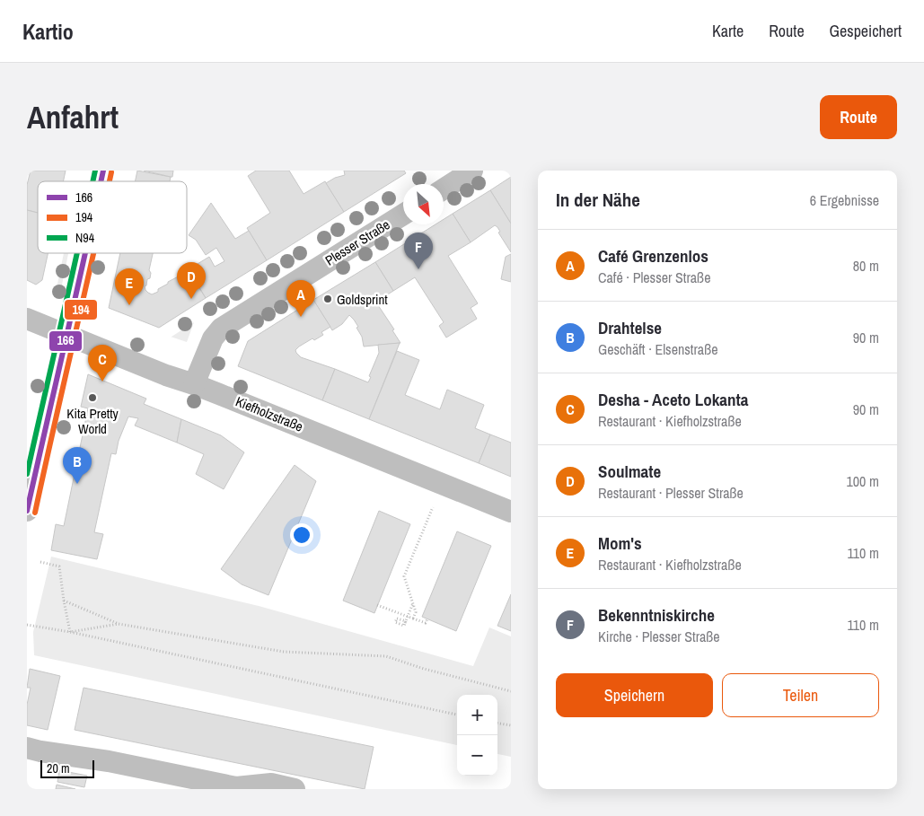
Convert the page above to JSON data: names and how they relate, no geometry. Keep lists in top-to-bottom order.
{
  "streets": {
    "street": ["Plesser Straße", "Kiefholzstraße"]
  },
  "crossings": [
    ["Plesser Straße", "Kiefholzstraße"]
  ],
  "places": ["Goldsprint", "Kita Pretty World"],
  "lines": ["transit line 166", "transit line N94", "transit line 194"],
  "legend": ["166", "194", "N94"],
  "scale_bar": "20 m",
  "north": "bottom right",
  "page": {
    "header": "Kartio",
    "nav": ["Karte", "Route", "Gespeichert"],
    "buttons": [
      "Route",
      ["Speichern", "Teilen"]
    ],
    "title": "Anfahrt",
    "heading": ["In der Nähe", "6 Ergebnisse"],
    "list": [
      {
        "mark": "A",
        "name": "Café Grenzenlos",
        "note": "Café · Plesser Straße",
        "value": "80 m"
      },
      {
        "mark": "B",
        "name": "Drahtelse",
        "note": "Geschäft · Elsenstraße",
        "value": "90 m"
      },
      {
        "mark": "C",
        "name": "Desha - Aceto Lokanta",
        "note": "Restaurant · Kiefholzstraße",
        "value": "90 m"
      },
      {
        "mark": "D",
        "name": "Soulmate",
        "note": "Restaurant · Plesser Straße",
        "value": "100 m"
      },
      {
        "mark": "E",
        "name": "Mom's",
        "note": "Restaurant · Kiefholzstraße",
        "value": "110 m"
      },
      {
        "mark": "F",
        "name": "Bekenntniskirche",
        "note": "Kirche · Plesser Straße",
        "value": "110 m"
      }
    ],
    "pins": [
      "F",
      "D",
      "E",
      "A",
      "C",
      "B"
    ],
    "map_buttons": ["+", "−"],
    "scale": "20 m"
  }
}
